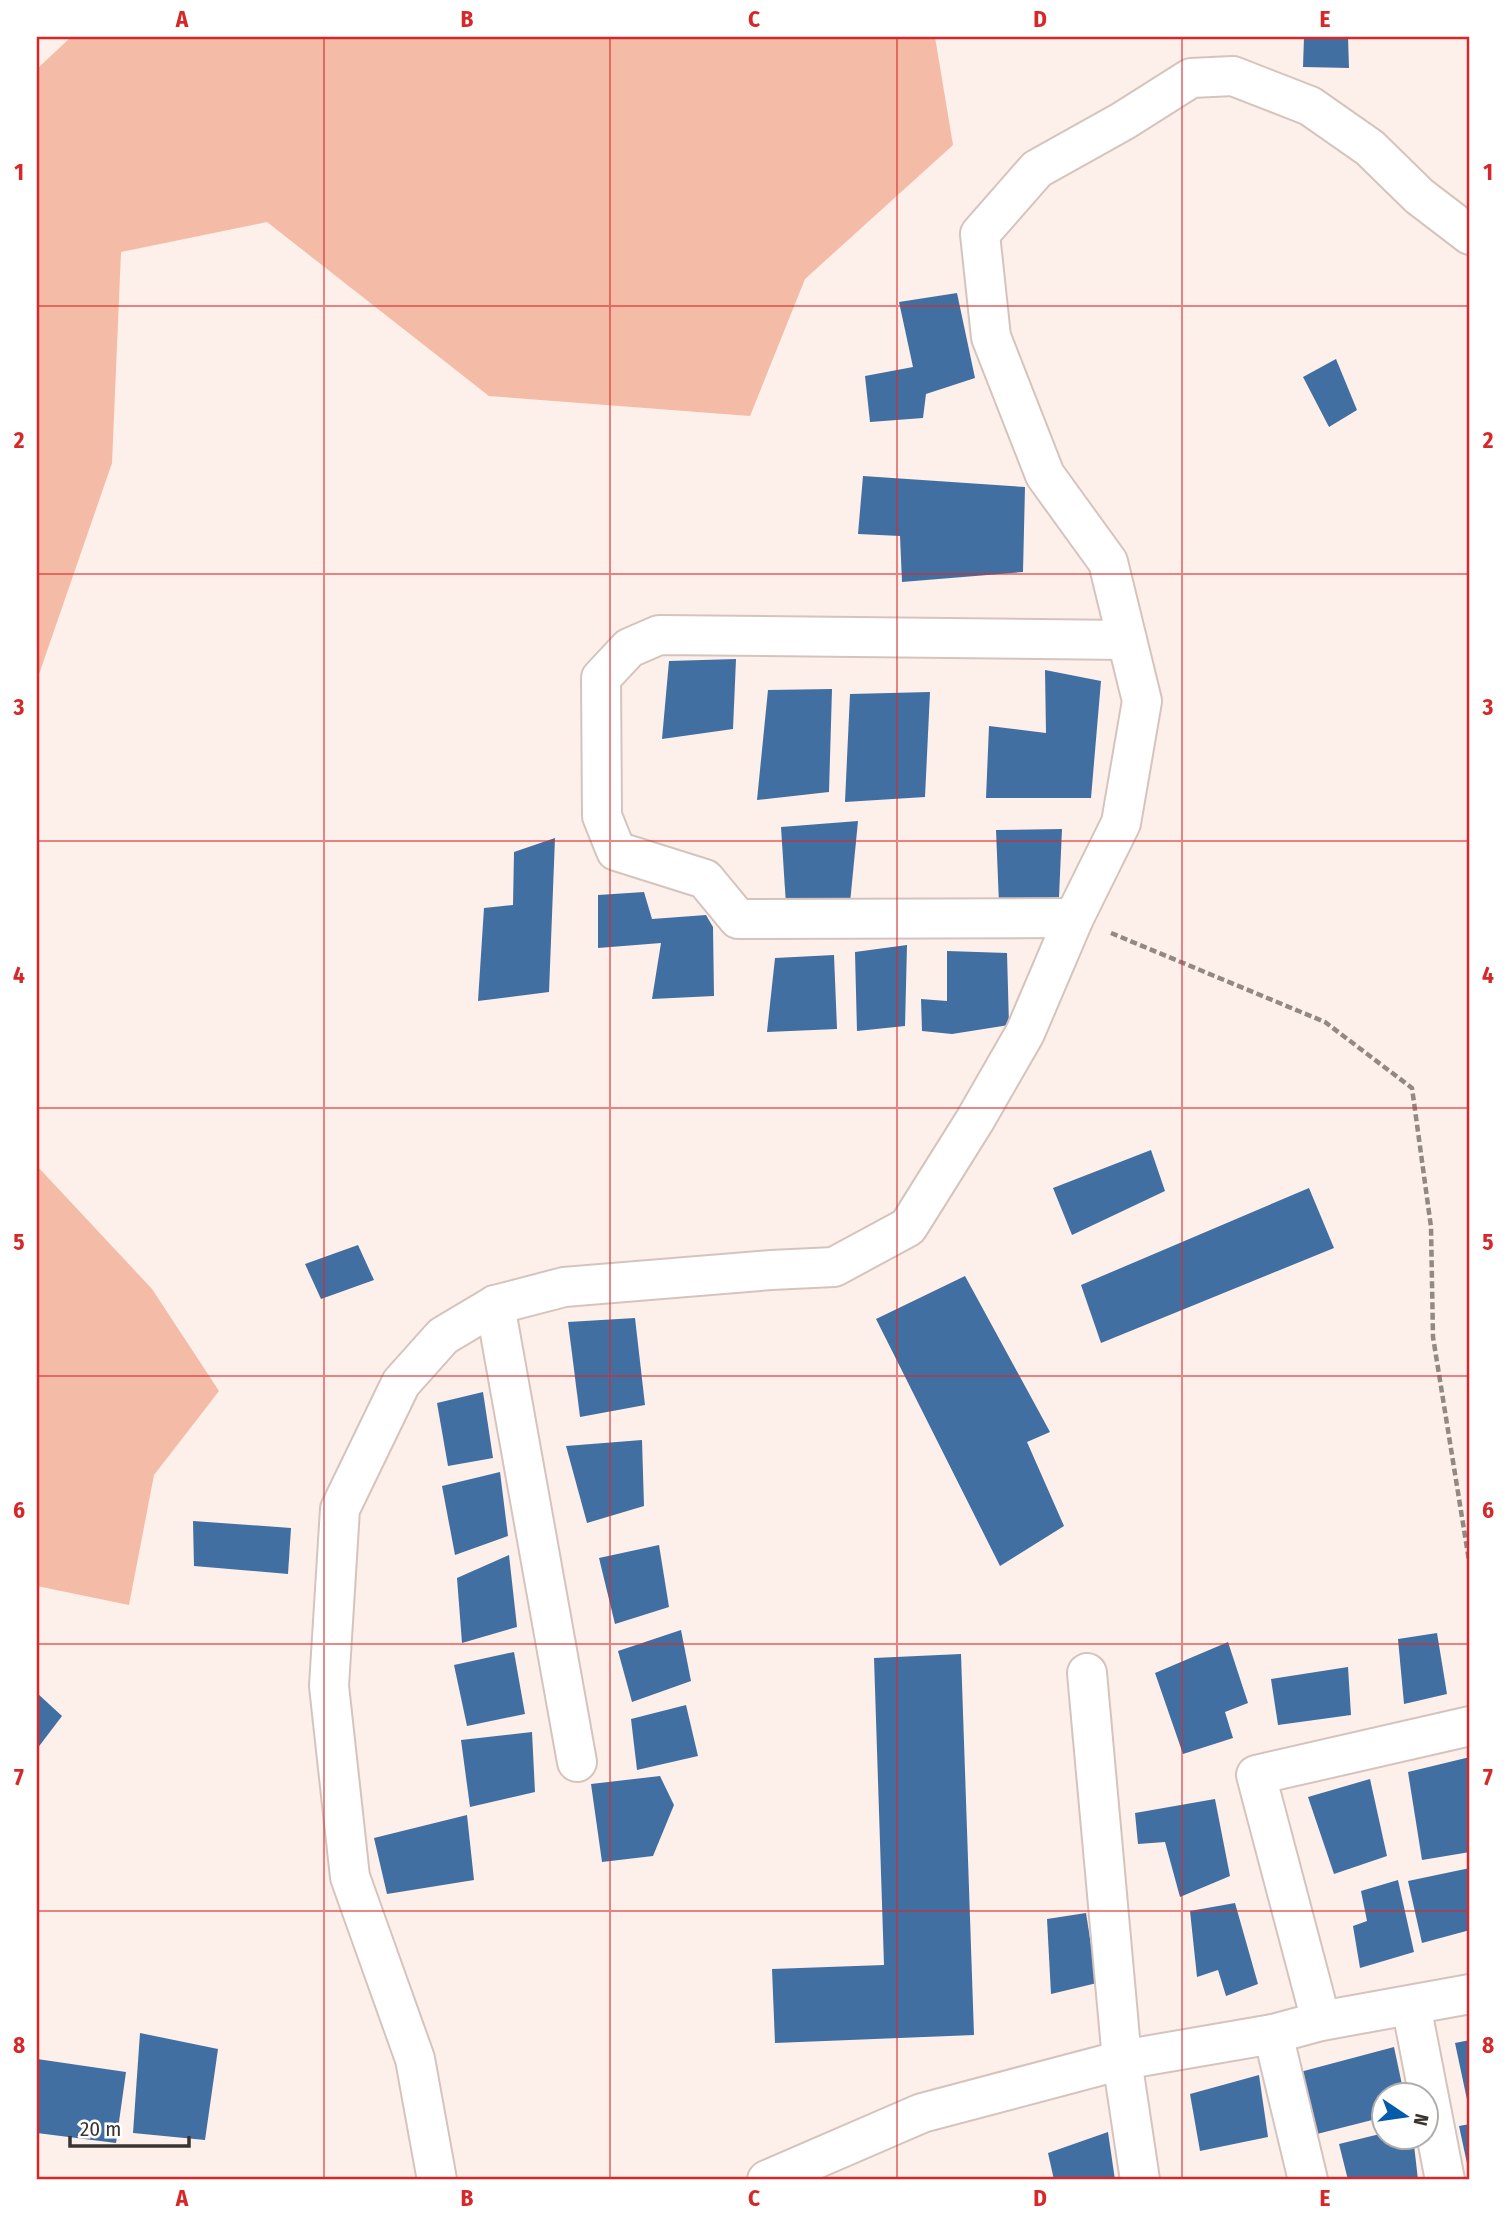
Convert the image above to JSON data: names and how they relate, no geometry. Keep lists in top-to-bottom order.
{
  "scale_bar": "20 m",
  "north": "right",
  "grid": {
    "columns": [
      "A",
      "B",
      "C",
      "D",
      "E"
    ],
    "rows": [
      "1",
      "2",
      "3",
      "4",
      "5",
      "6",
      "7",
      "8"
    ]
  }
}
